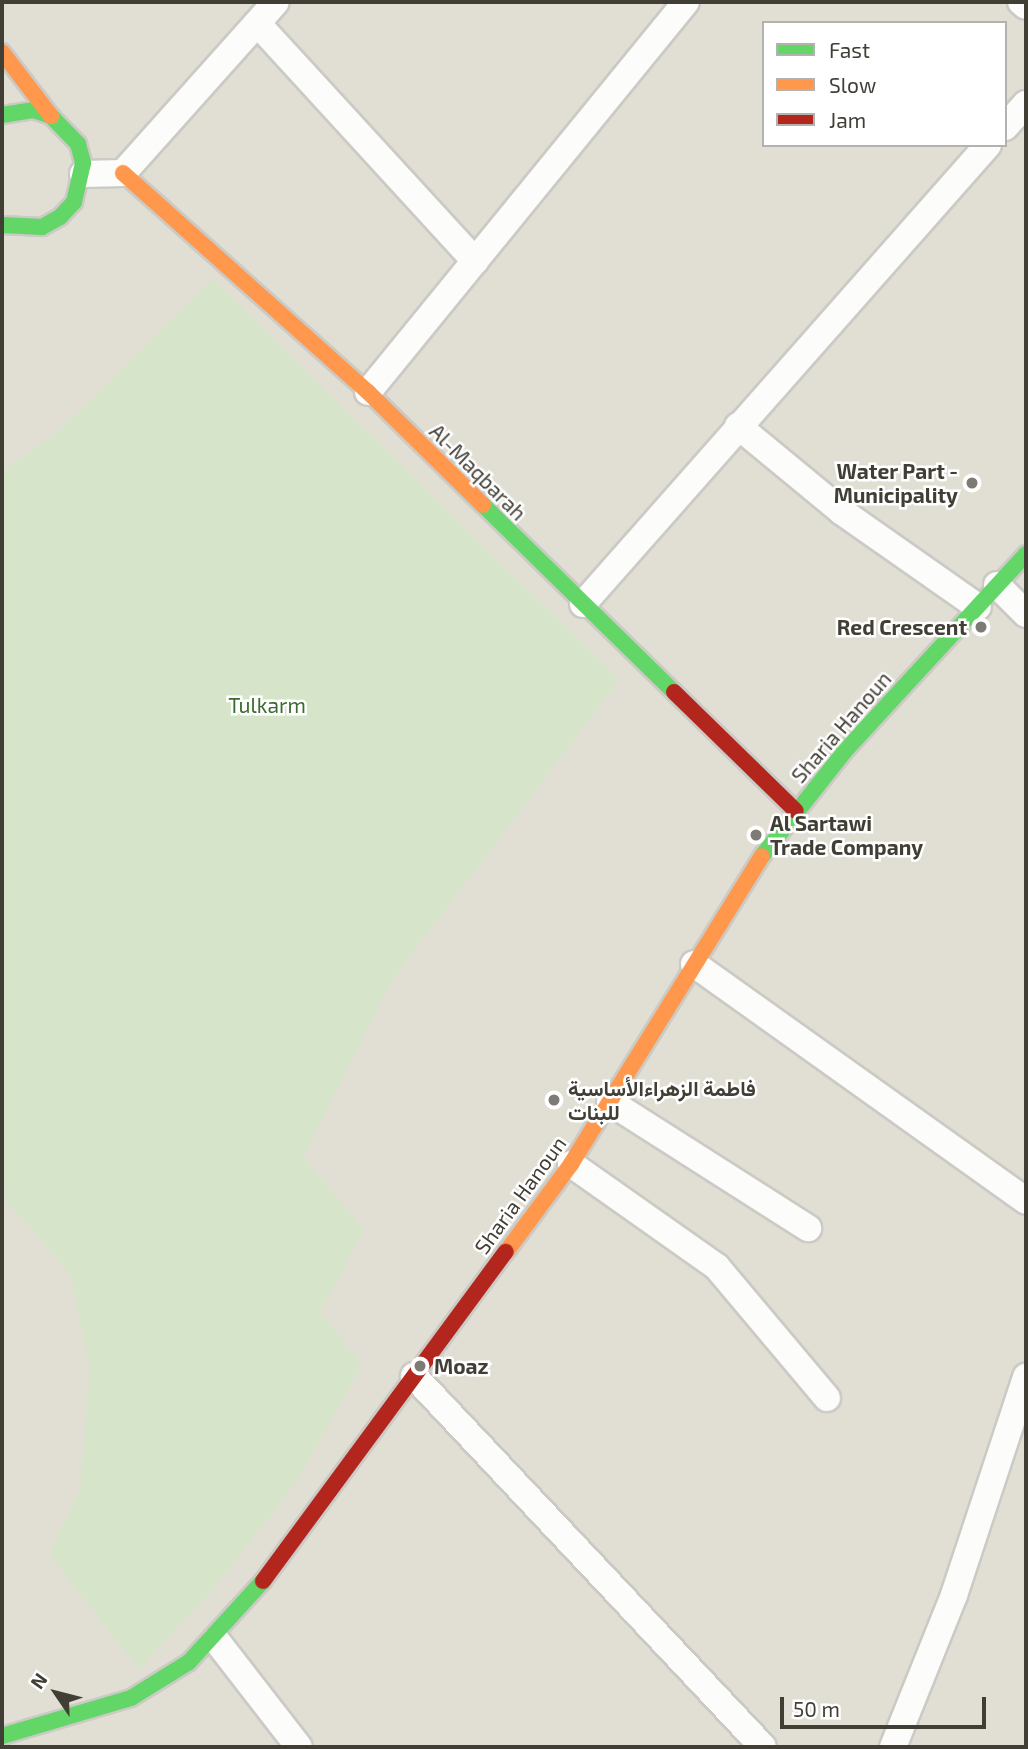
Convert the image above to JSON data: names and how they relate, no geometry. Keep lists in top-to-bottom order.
{
  "streets": {
    "street": ["Al-Maqbarah", "Sharia Hanoun"]
  },
  "crossings": [
    ["Al-Maqbarah", "Sharia Hanoun"]
  ],
  "parks": ["Tulkarm"],
  "places": [
    "Water Part - Municipality",
    "Red Crescent",
    "Al Sartawi Trade Company",
    "فاطمة الزهراءالأساسية للبنات",
    "Moaz"
  ],
  "legend": ["Fast", "Slow", "Jam"],
  "scale_bar": "50 m",
  "north": "top left"
}
